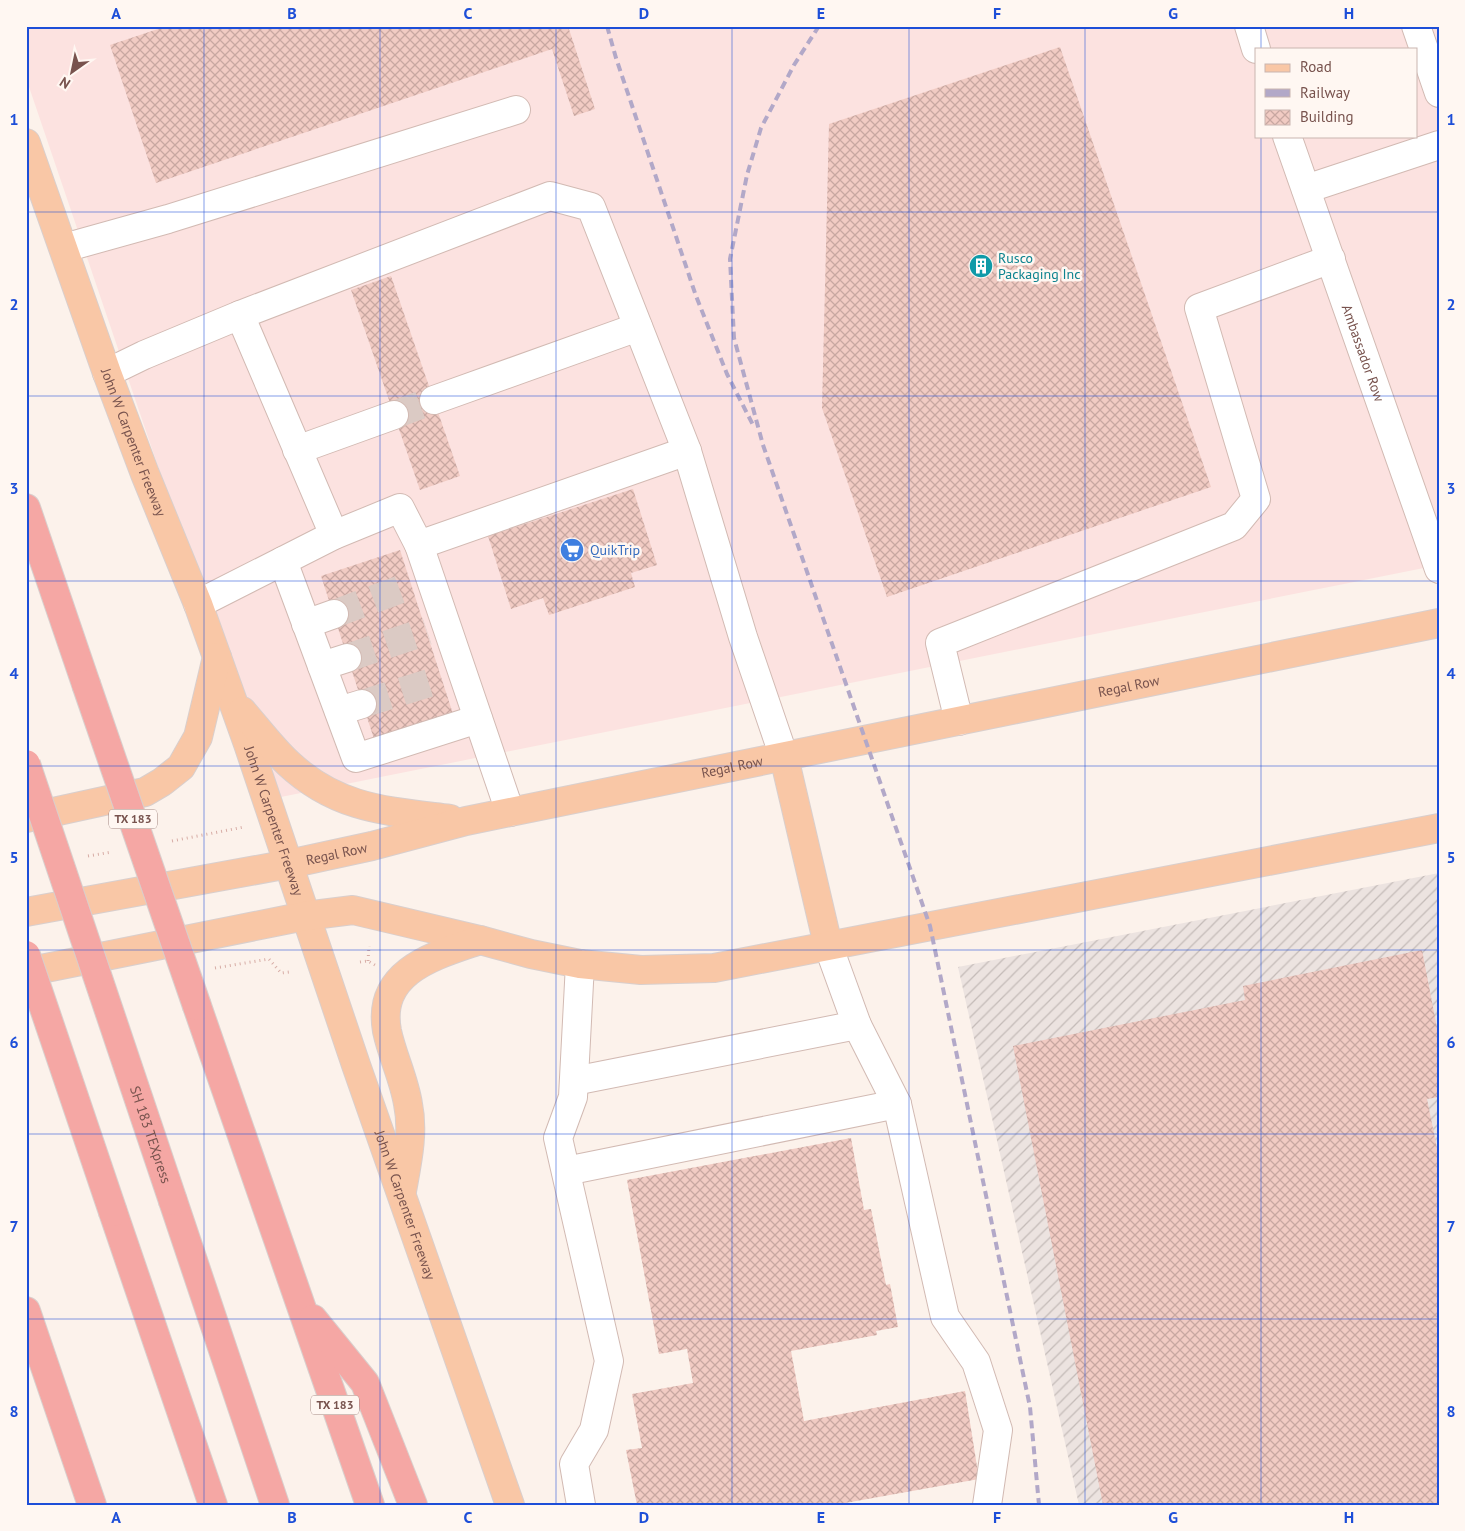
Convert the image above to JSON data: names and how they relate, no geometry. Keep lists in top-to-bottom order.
{
  "streets": {
    "highway": ["TX 183", "SH 183 TEXpress"],
    "main road": ["John W Carpenter Freeway", "Regal Row"],
    "street": ["Ambassador Row"]
  },
  "crossings": [
    ["John W Carpenter Freeway", "Regal Row"]
  ],
  "places": {
    "building": ["Rusco Packaging Inc"],
    "supermarket": ["QuikTrip"]
  },
  "legend": ["Road", "Railway", "Building"],
  "north": "bottom left",
  "grid": {
    "columns": [
      "A",
      "B",
      "C",
      "D",
      "E",
      "F",
      "G",
      "H"
    ],
    "rows": [
      "1",
      "2",
      "3",
      "4",
      "5",
      "6",
      "7",
      "8"
    ]
  }
}
